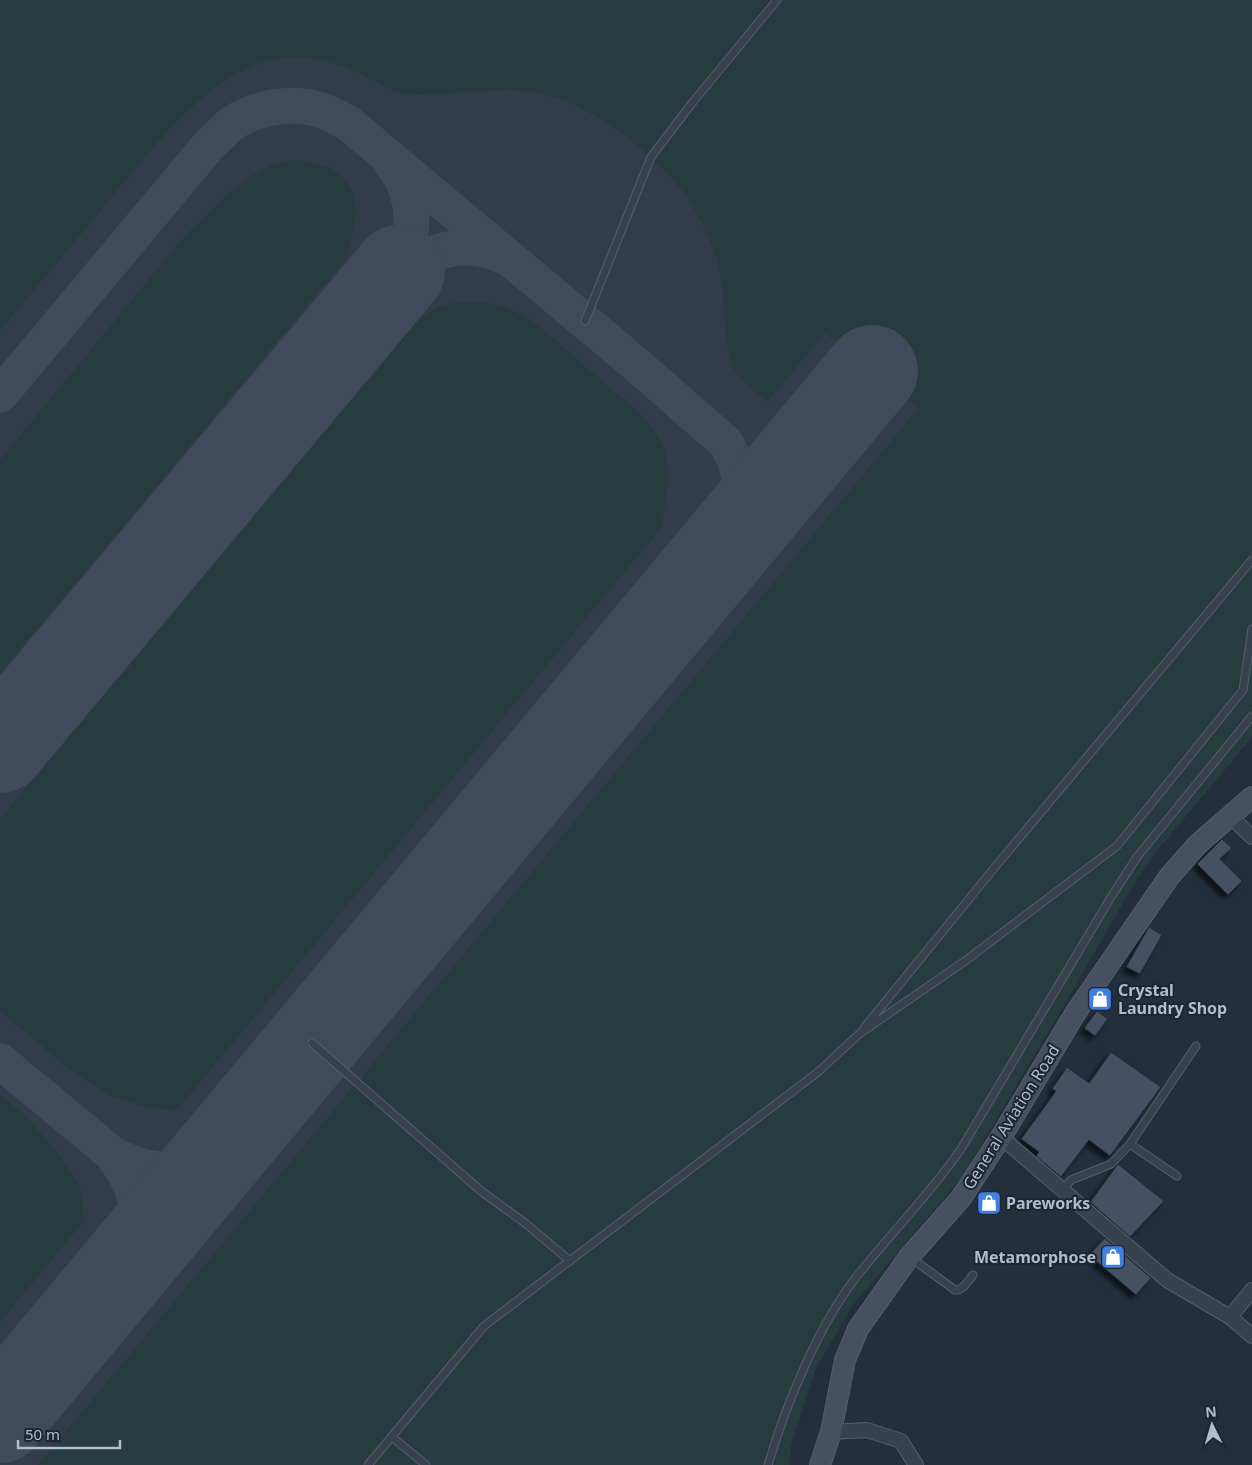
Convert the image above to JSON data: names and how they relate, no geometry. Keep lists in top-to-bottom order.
{
  "streets": {
    "main road": ["General Aviation Road"]
  },
  "places": {
    "shop": ["Crystal Laundry Shop", "Pareworks", "Metamorphose"]
  },
  "scale_bar": "50 m",
  "north": "top"
}
